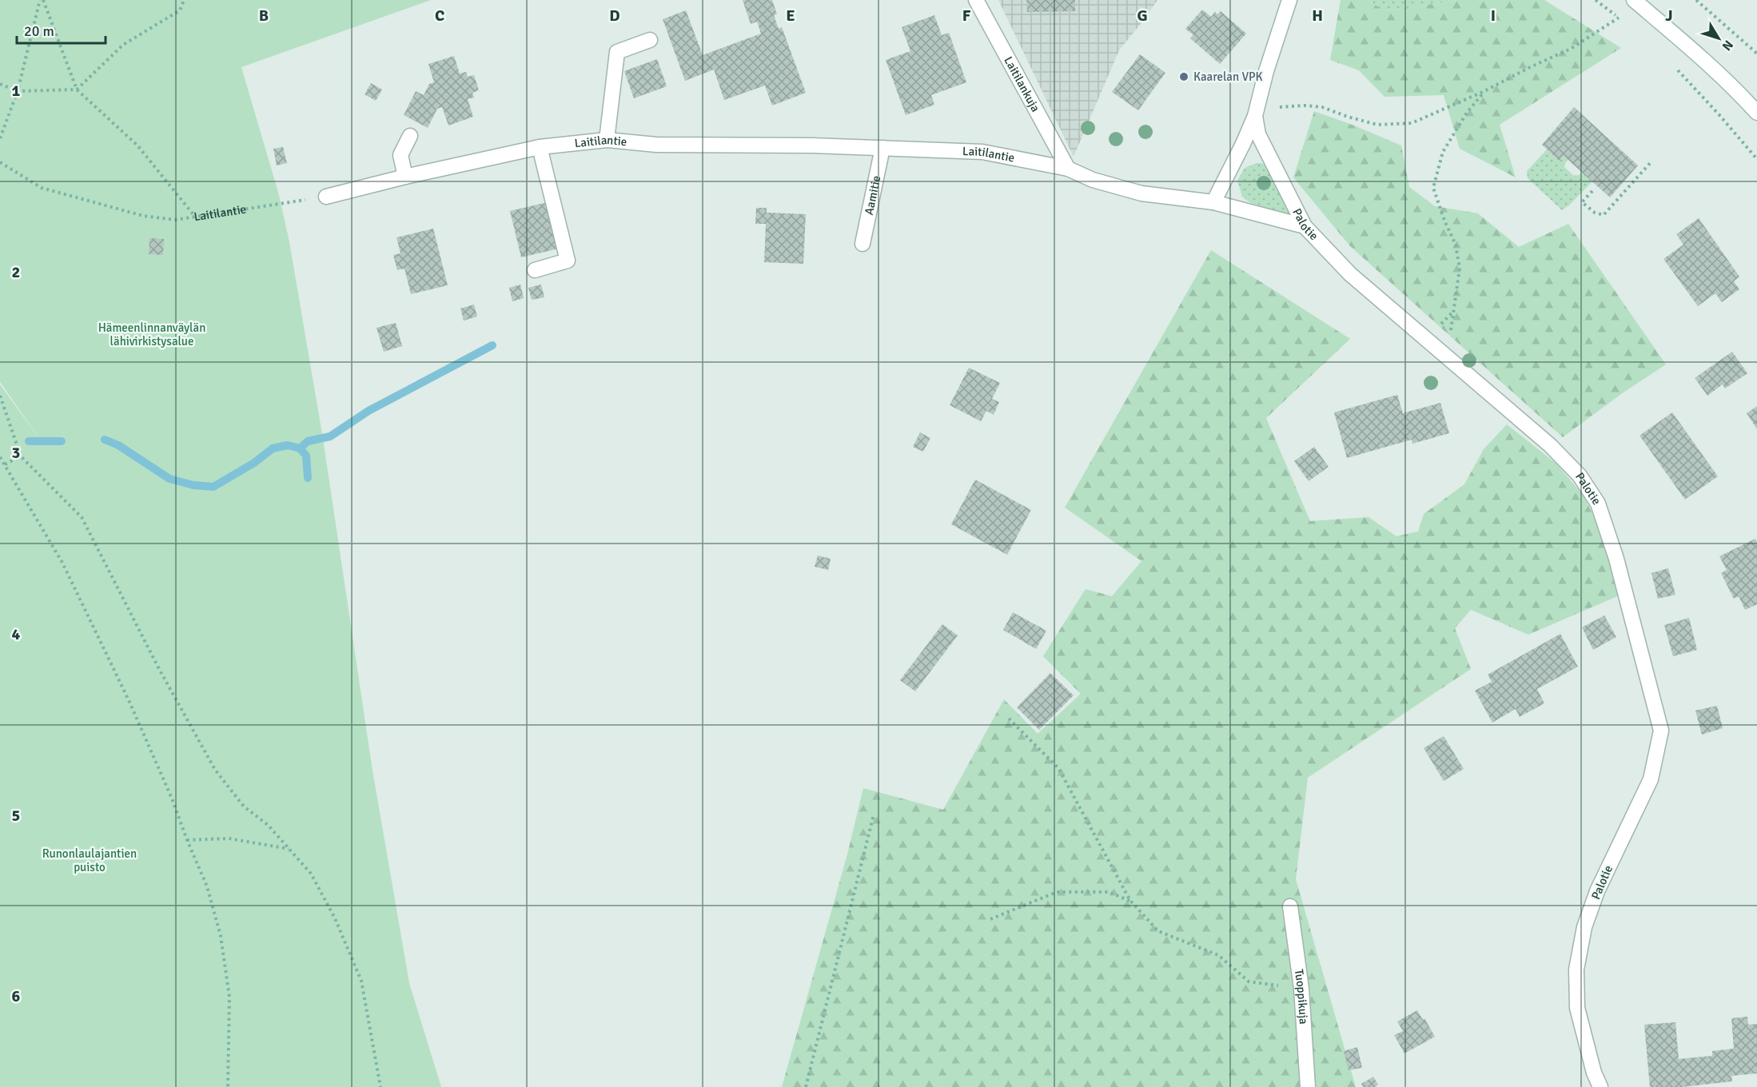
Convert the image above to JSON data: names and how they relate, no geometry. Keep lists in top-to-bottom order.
{
  "streets": {
    "street": [
      "Laitilankuja",
      "Laitilantie",
      "Aamitie",
      "Palotie",
      "Tuoppikuja"
    ]
  },
  "crossings": [
    ["Laitilankuja", "Laitilantie"],
    ["Laitilantie", "Aamitie"],
    ["Laitilantie", "Palotie"]
  ],
  "parks": ["Hämeenlinnanväylän lähivirkistysalue", "Runonlaulajantien puisto"],
  "places": ["Kaarelan VPK"],
  "scale_bar": "20 m",
  "north": "bottom right",
  "grid": {
    "columns": [
      "B",
      "C",
      "D",
      "E",
      "F",
      "G",
      "H",
      "I",
      "J"
    ],
    "rows": [
      "1",
      "2",
      "3",
      "4",
      "5",
      "6"
    ]
  }
}
